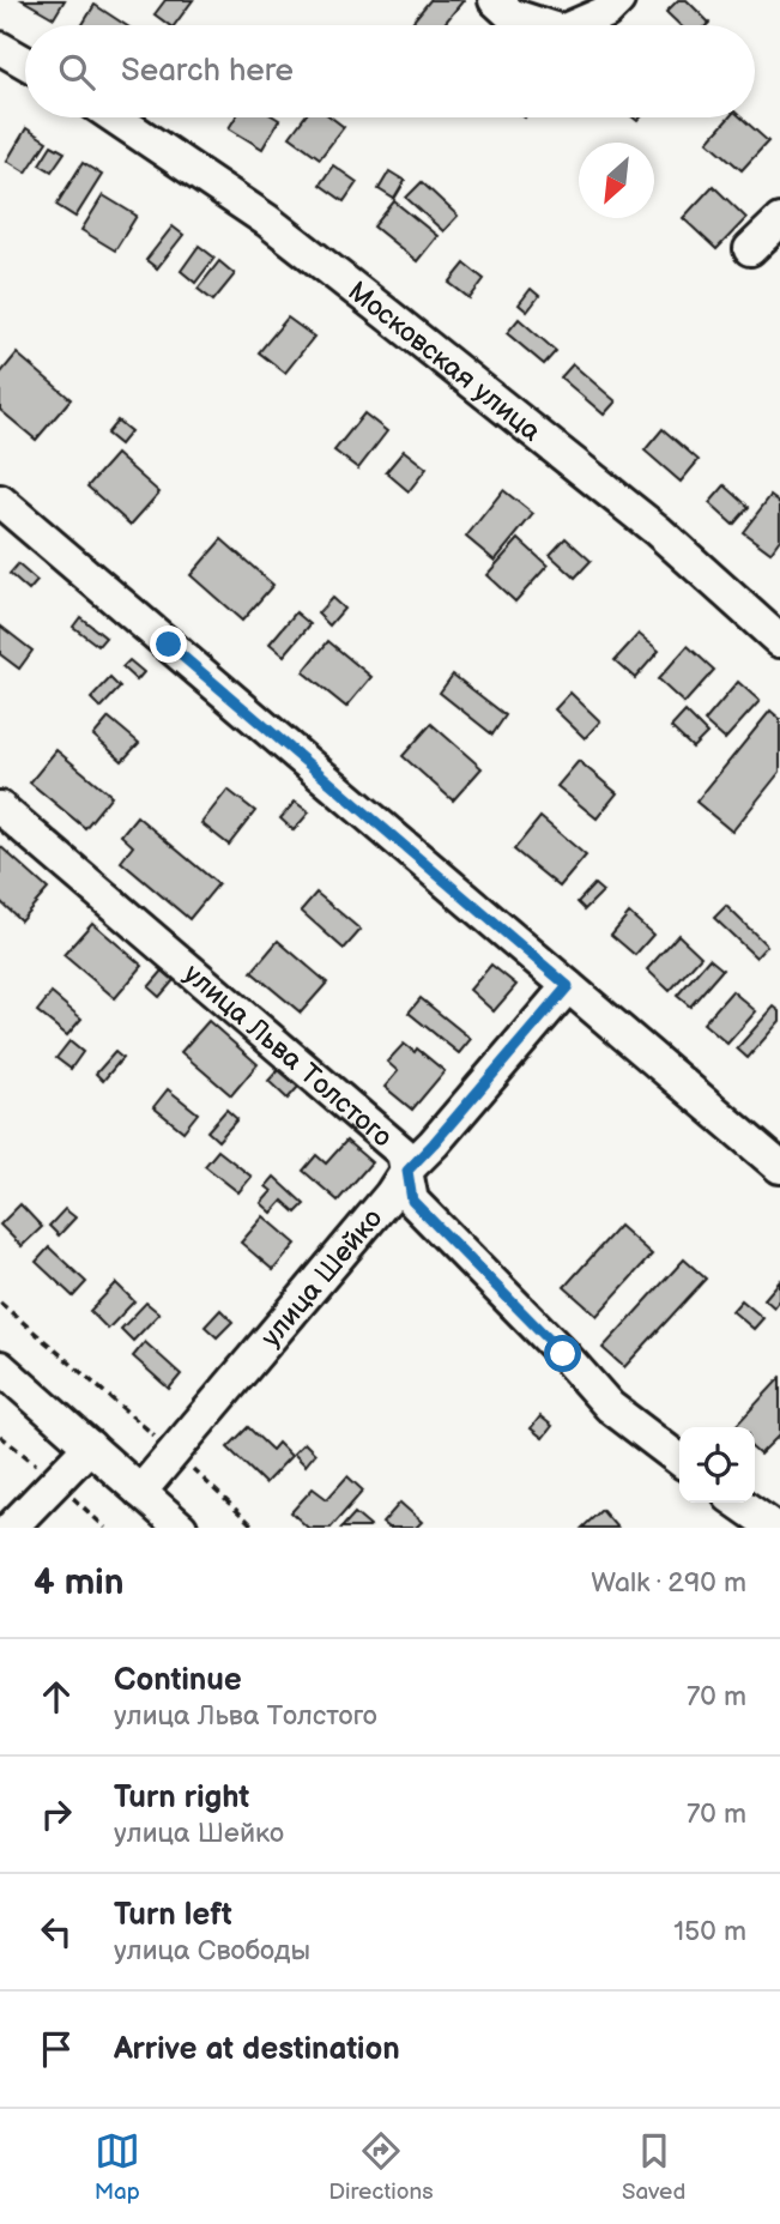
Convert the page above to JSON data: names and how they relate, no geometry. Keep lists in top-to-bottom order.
{
  "streets": {
    "street": ["Московская улица", "улица Льва Толстого", "улица Шейко"]
  },
  "crossings": [
    ["улица Льва Толстого", "улица Шейко"]
  ],
  "north": "bottom left",
  "page": {
    "search": "Search here",
    "heading": ["4 min", "Walk · 290 m"],
    "list": [
      ["Continue", "улица Льва Толстого", "70 m"],
      ["Turn right", "улица Шейко", "70 m"],
      ["Turn left", "улица Свободы", "150 m"],
      "Arrive at destination"
    ],
    "nav": ["Map", "Directions", "Saved"]
  }
}
